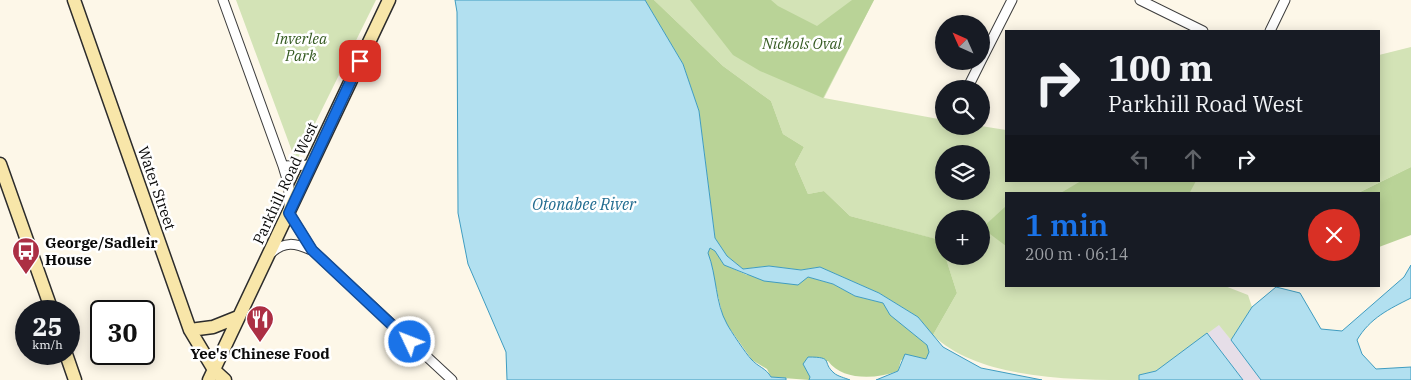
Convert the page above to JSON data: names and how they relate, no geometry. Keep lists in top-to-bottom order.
{
  "streets": {
    "main road": ["Parkhill Road West", "Water Street"]
  },
  "crossings": [
    ["Parkhill Road West", "Water Street"]
  ],
  "water": ["Otonabee River"],
  "parks": ["Inverlea Park", "Nichols Oval"],
  "places": {
    "bus stop": ["George/Sadleir House"],
    "restaurant": ["Yee's Chinese Food"]
  },
  "north": "top left",
  "page": {
    "map_buttons": "+",
    "turn": ["100 m", "Parkhill Road West"],
    "heading": ["1 min", "200 m · 06:14"],
    "speed": "25 km/h",
    "limit": "30"
  }
}
